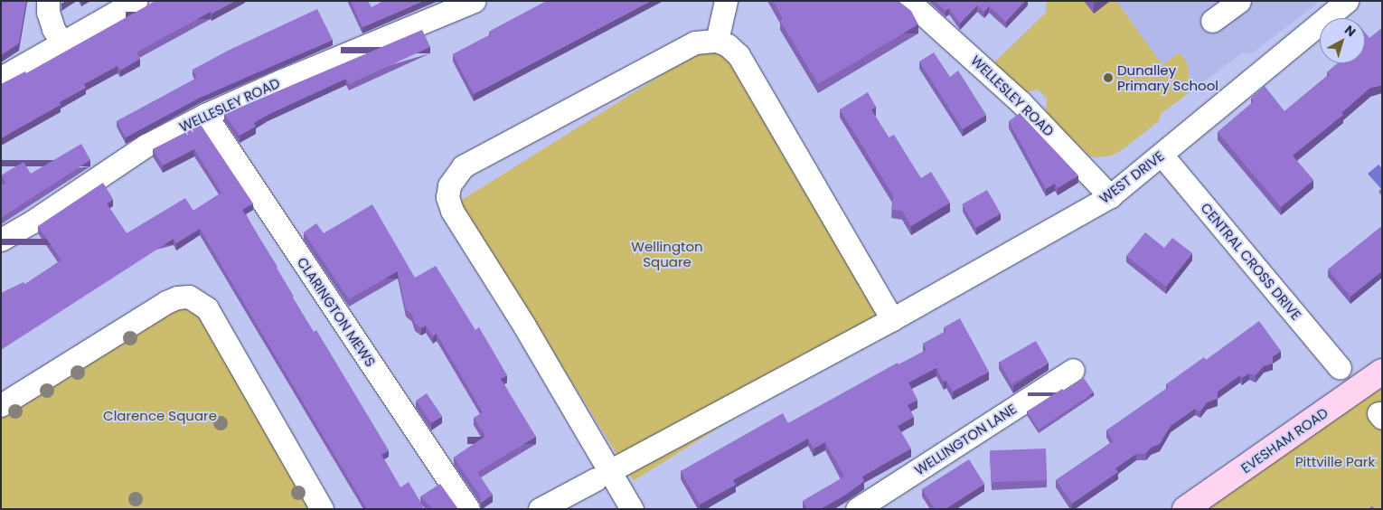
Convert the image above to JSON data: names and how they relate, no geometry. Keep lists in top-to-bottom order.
{
  "streets": {
    "main road": ["EVESHAM ROAD"],
    "street": [
      "WELLESLEY ROAD",
      "WEST DRIVE",
      "CENTRAL CROSS DRIVE",
      "CLARINGTON MEWS",
      "WELLINGTON LANE"
    ]
  },
  "crossings": [
    ["WELLESLEY ROAD", "WEST DRIVE"],
    ["WELLESLEY ROAD", "CLARINGTON MEWS"],
    ["WEST DRIVE", "CENTRAL CROSS DRIVE"]
  ],
  "parks": ["Wellington Square", "Clarence Square", "Pittville Park"],
  "places": ["Dunalley Primary School"],
  "north": "top right"
}
